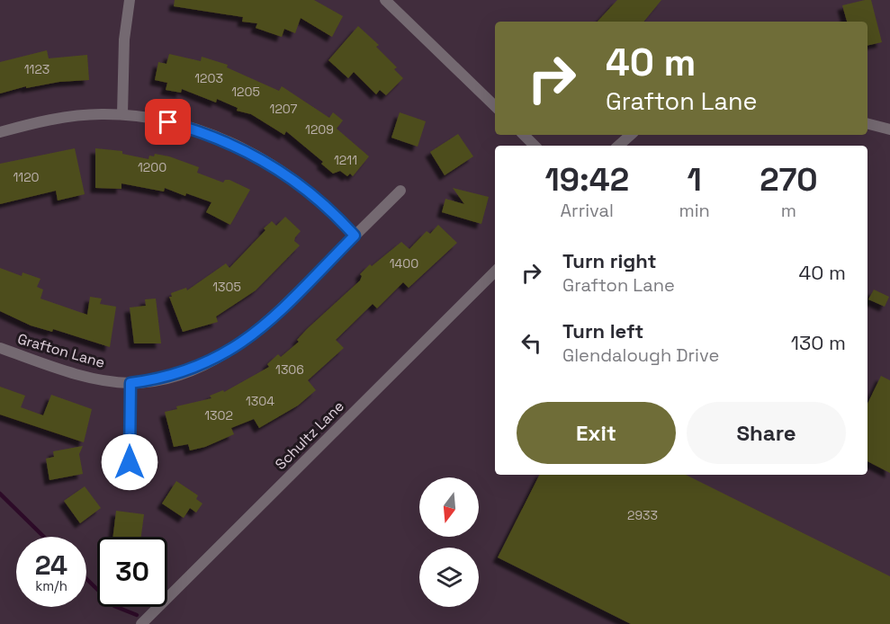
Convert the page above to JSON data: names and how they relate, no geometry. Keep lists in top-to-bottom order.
{
  "streets": {
    "street": ["Grafton Lane", "Schultz Lane"]
  },
  "house_numbers": [
    "1123",
    "1203",
    "1205",
    "1207",
    "1209",
    "1211",
    "1200",
    "1120",
    "1400",
    "1305",
    "1306",
    "1304",
    "1302",
    "2933"
  ],
  "north": "bottom",
  "page": {
    "turn": ["40 m", "Grafton Lane"],
    "eta": [
      "19:42",
      "Arrival",
      "1",
      "min",
      "270",
      "m"
    ],
    "list": [
      {
        "name": "Turn right",
        "note": "Grafton Lane",
        "value": "40 m"
      },
      {
        "name": "Turn left",
        "note": "Glendalough Drive",
        "value": "130 m"
      }
    ],
    "buttons": ["Exit", "Share"],
    "speed": "24 km/h",
    "limit": "30"
  }
}
